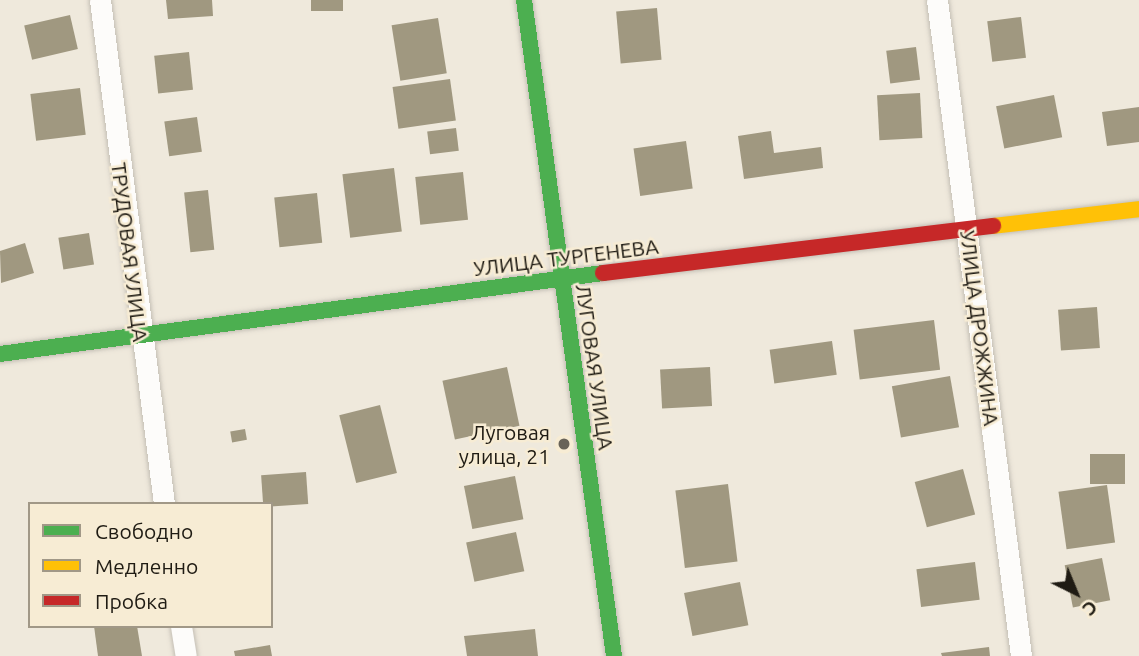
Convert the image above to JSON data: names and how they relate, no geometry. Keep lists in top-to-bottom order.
{
  "streets": {
    "street": [
      "ТРУДОВАЯ УЛИЦА",
      "УЛИЦА ТУРГЕНЕВА",
      "УЛИЦА ДРОЖЖИНА",
      "ЛУГОВАЯ УЛИЦА"
    ]
  },
  "crossings": [
    ["ТРУДОВАЯ УЛИЦА", "УЛИЦА ТУРГЕНЕВА"],
    ["УЛИЦА ТУРГЕНЕВА", "УЛИЦА ДРОЖЖИНА"],
    ["УЛИЦА ТУРГЕНЕВА", "ЛУГОВАЯ УЛИЦА"]
  ],
  "places": ["Луговая улица, 21"],
  "legend": ["Свободно", "Медленно", "Пробка"],
  "north": "bottom right"
}
